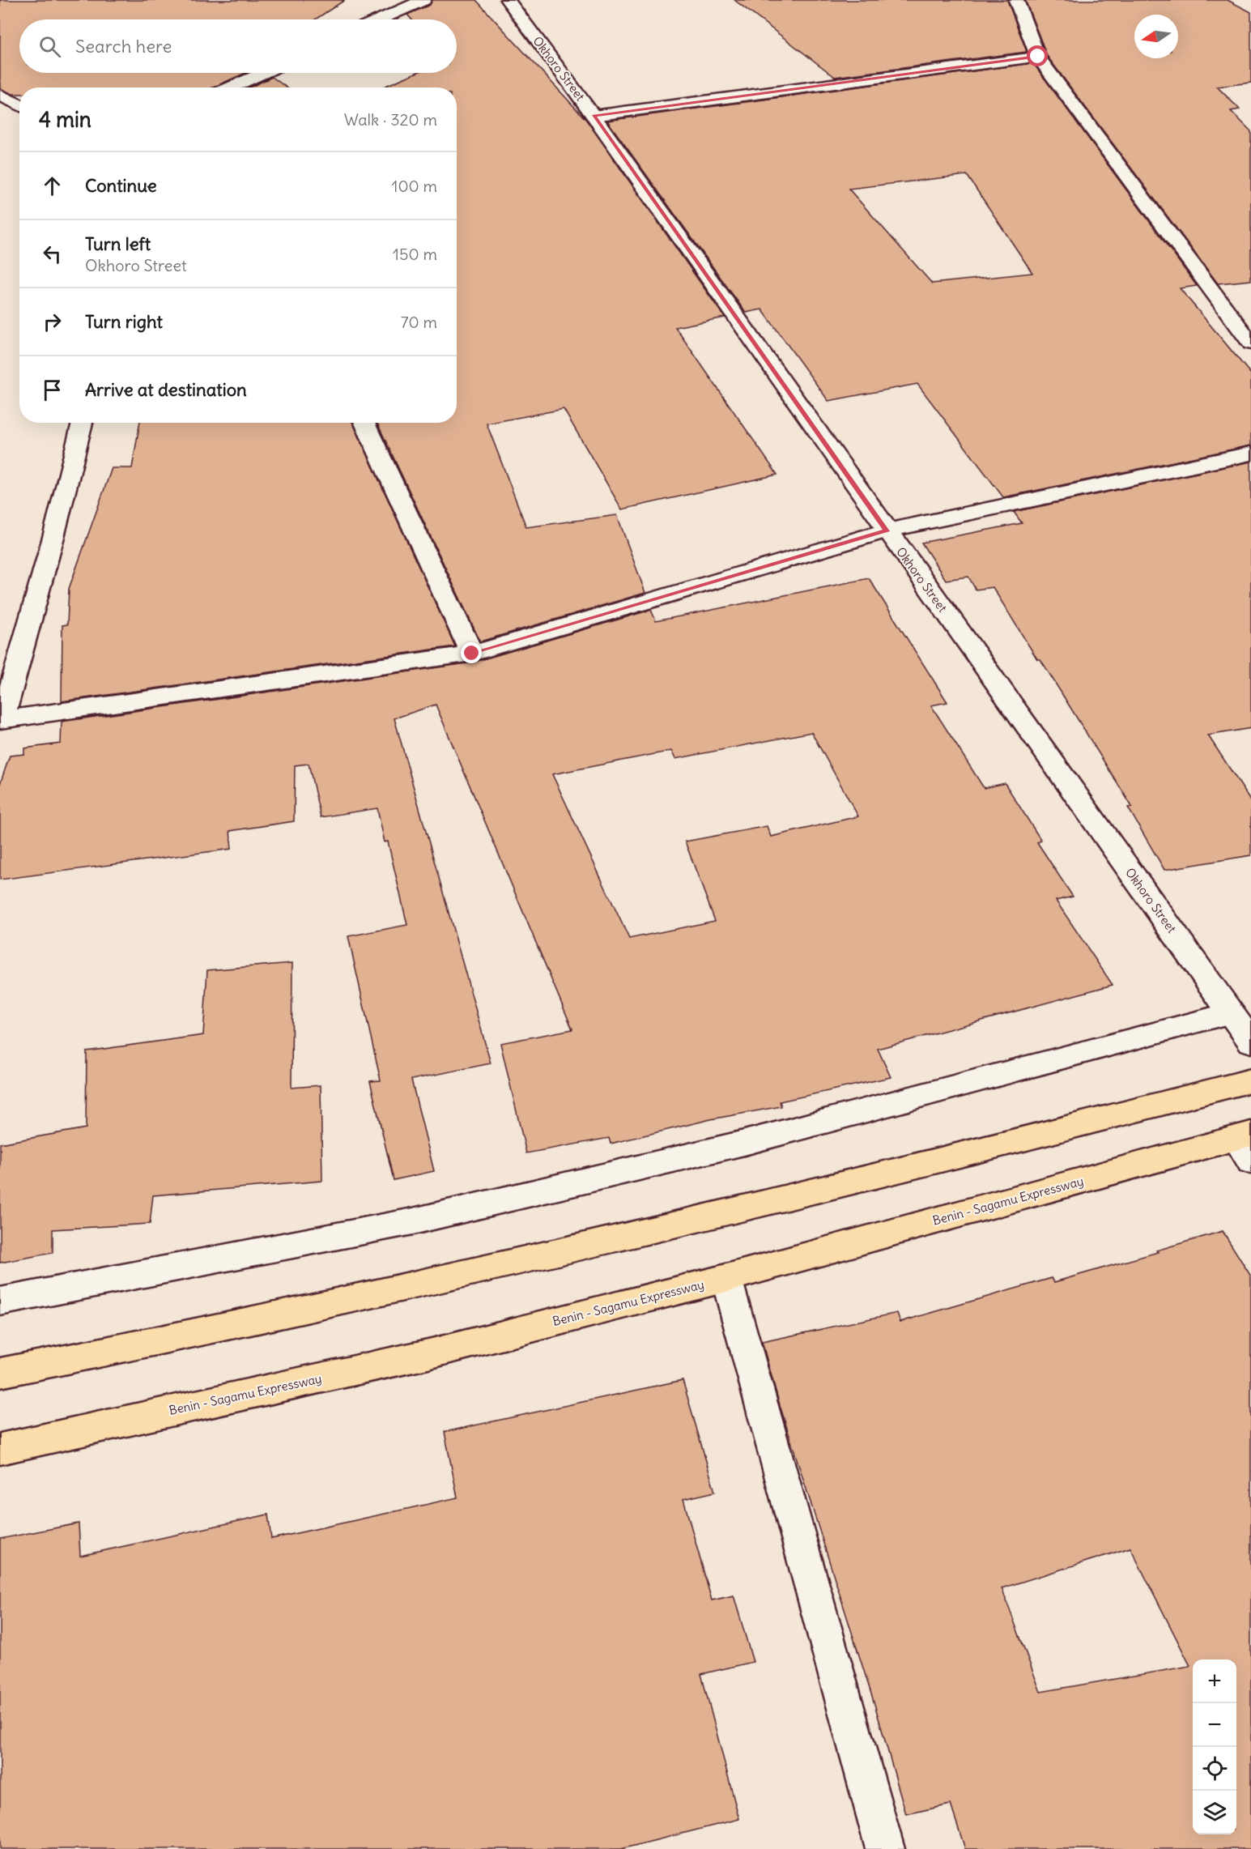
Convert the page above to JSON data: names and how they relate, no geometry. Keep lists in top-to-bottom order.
{
  "streets": {
    "highway": ["Benin - Sagamu Expressway"],
    "street": ["Okhoro Street"]
  },
  "north": "left",
  "page": {
    "search": "Search here",
    "heading": ["4 min", "Walk · 320 m"],
    "list": [
      ["Continue", "100 m"],
      ["Turn left", "Okhoro Street", "150 m"],
      ["Turn right", "70 m"],
      "Arrive at destination"
    ],
    "map_buttons": ["+", "−"]
  }
}
